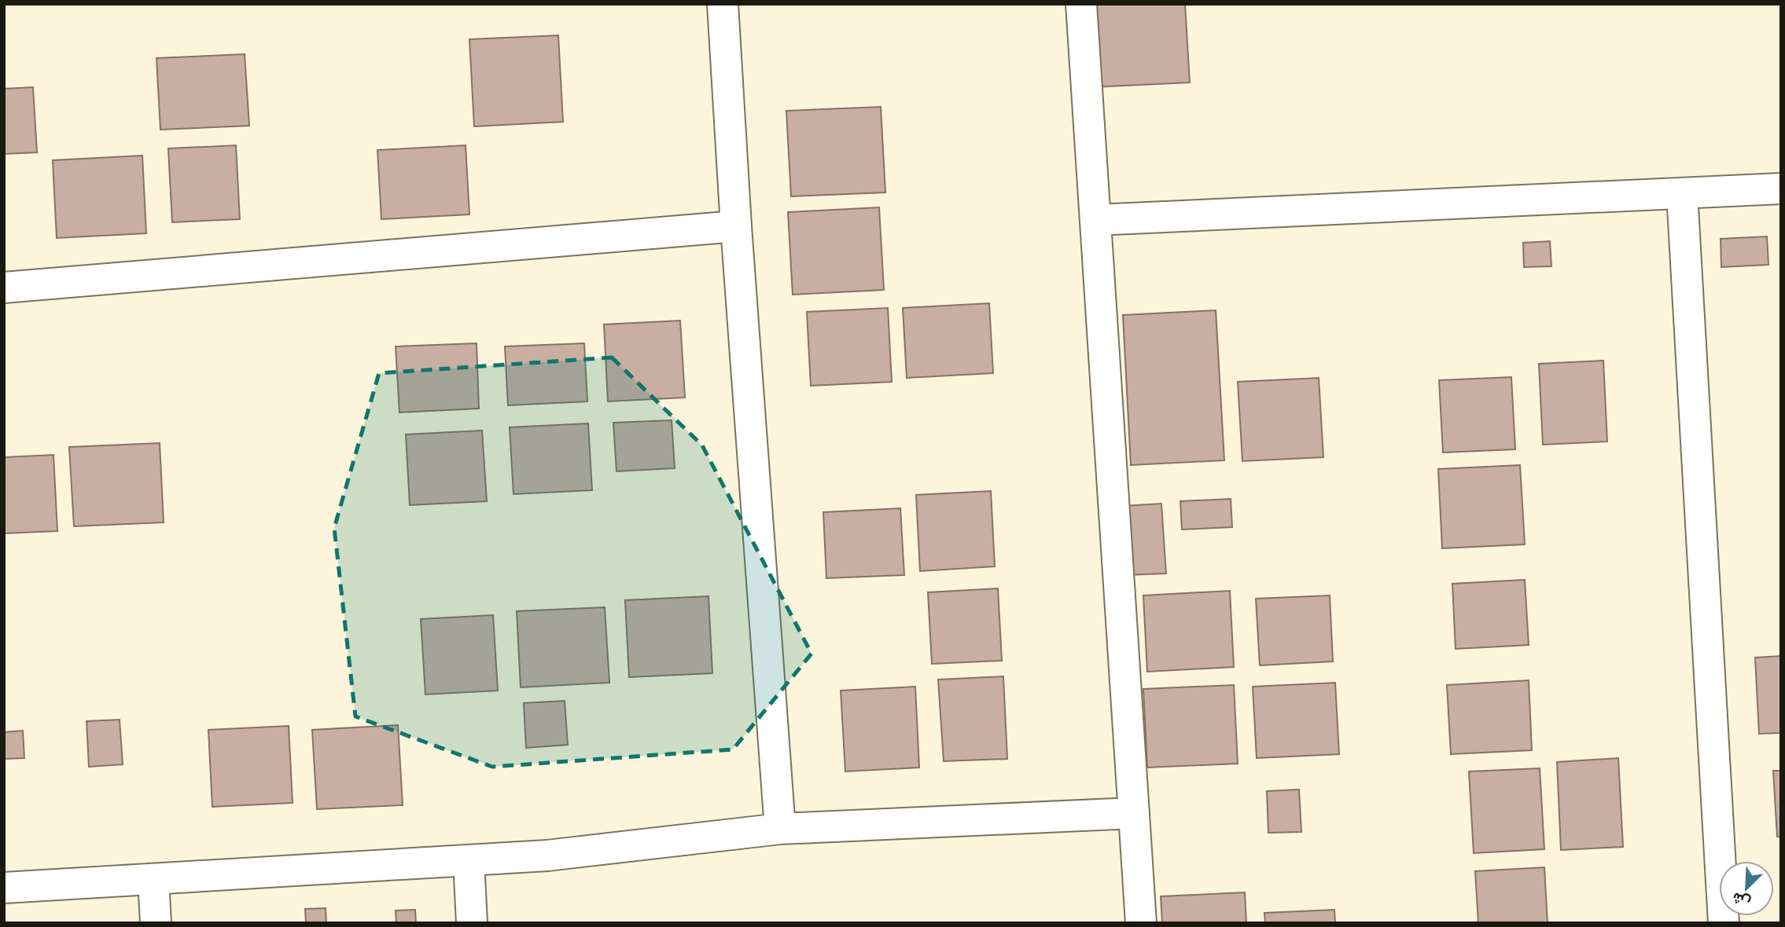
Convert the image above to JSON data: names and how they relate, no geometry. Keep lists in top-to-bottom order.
{
  "north": "bottom left"
}
